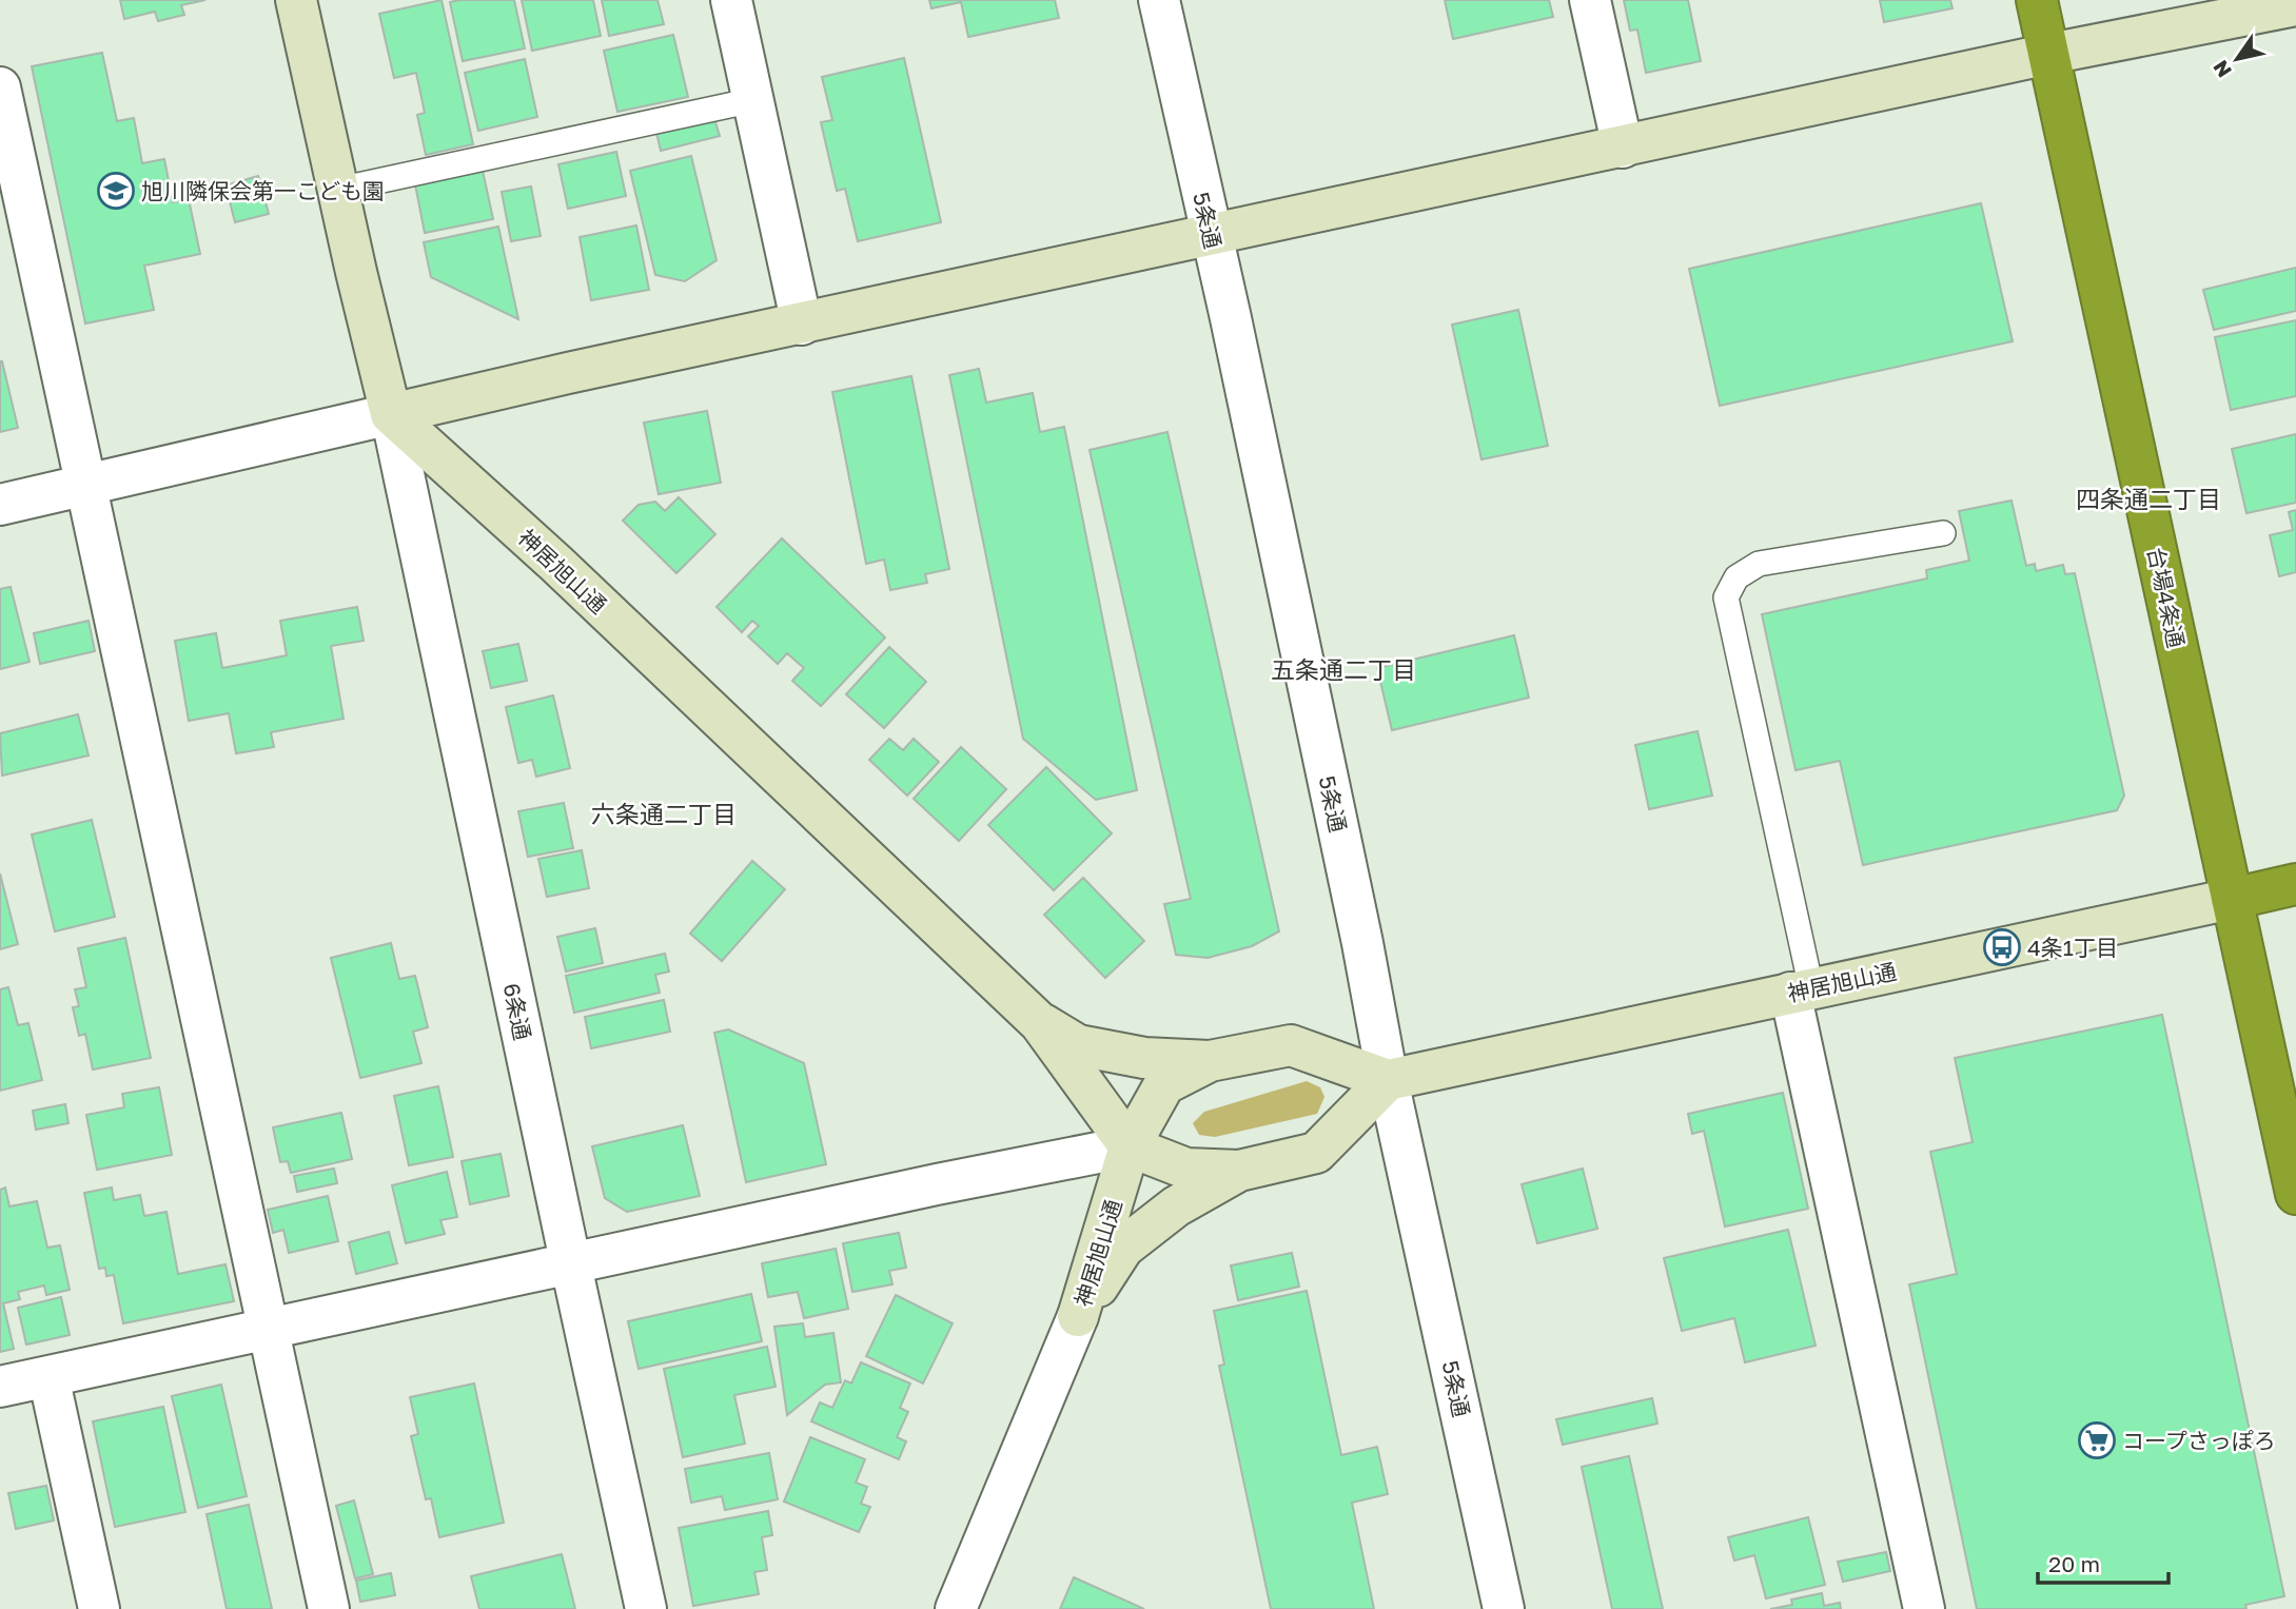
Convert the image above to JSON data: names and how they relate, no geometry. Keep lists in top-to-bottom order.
{
  "streets": {
    "highway": ["神居旭山通", "台場4条通"],
    "street": ["5条通", "6条通"]
  },
  "crossings": [
    ["5条通", "神居旭山通"],
    ["神居旭山通", "台場4条通"],
    ["神居旭山通", "6条通"]
  ],
  "districts": ["四条通二丁目", "五条通二丁目", "六条通二丁目"],
  "places": {
    "school or university": ["旭川隣保会第一こども園"],
    "bus stop": ["4条1丁目"],
    "supermarket": ["コープさっぽろ"]
  },
  "scale_bar": "20 m",
  "north": "bottom left"
}
